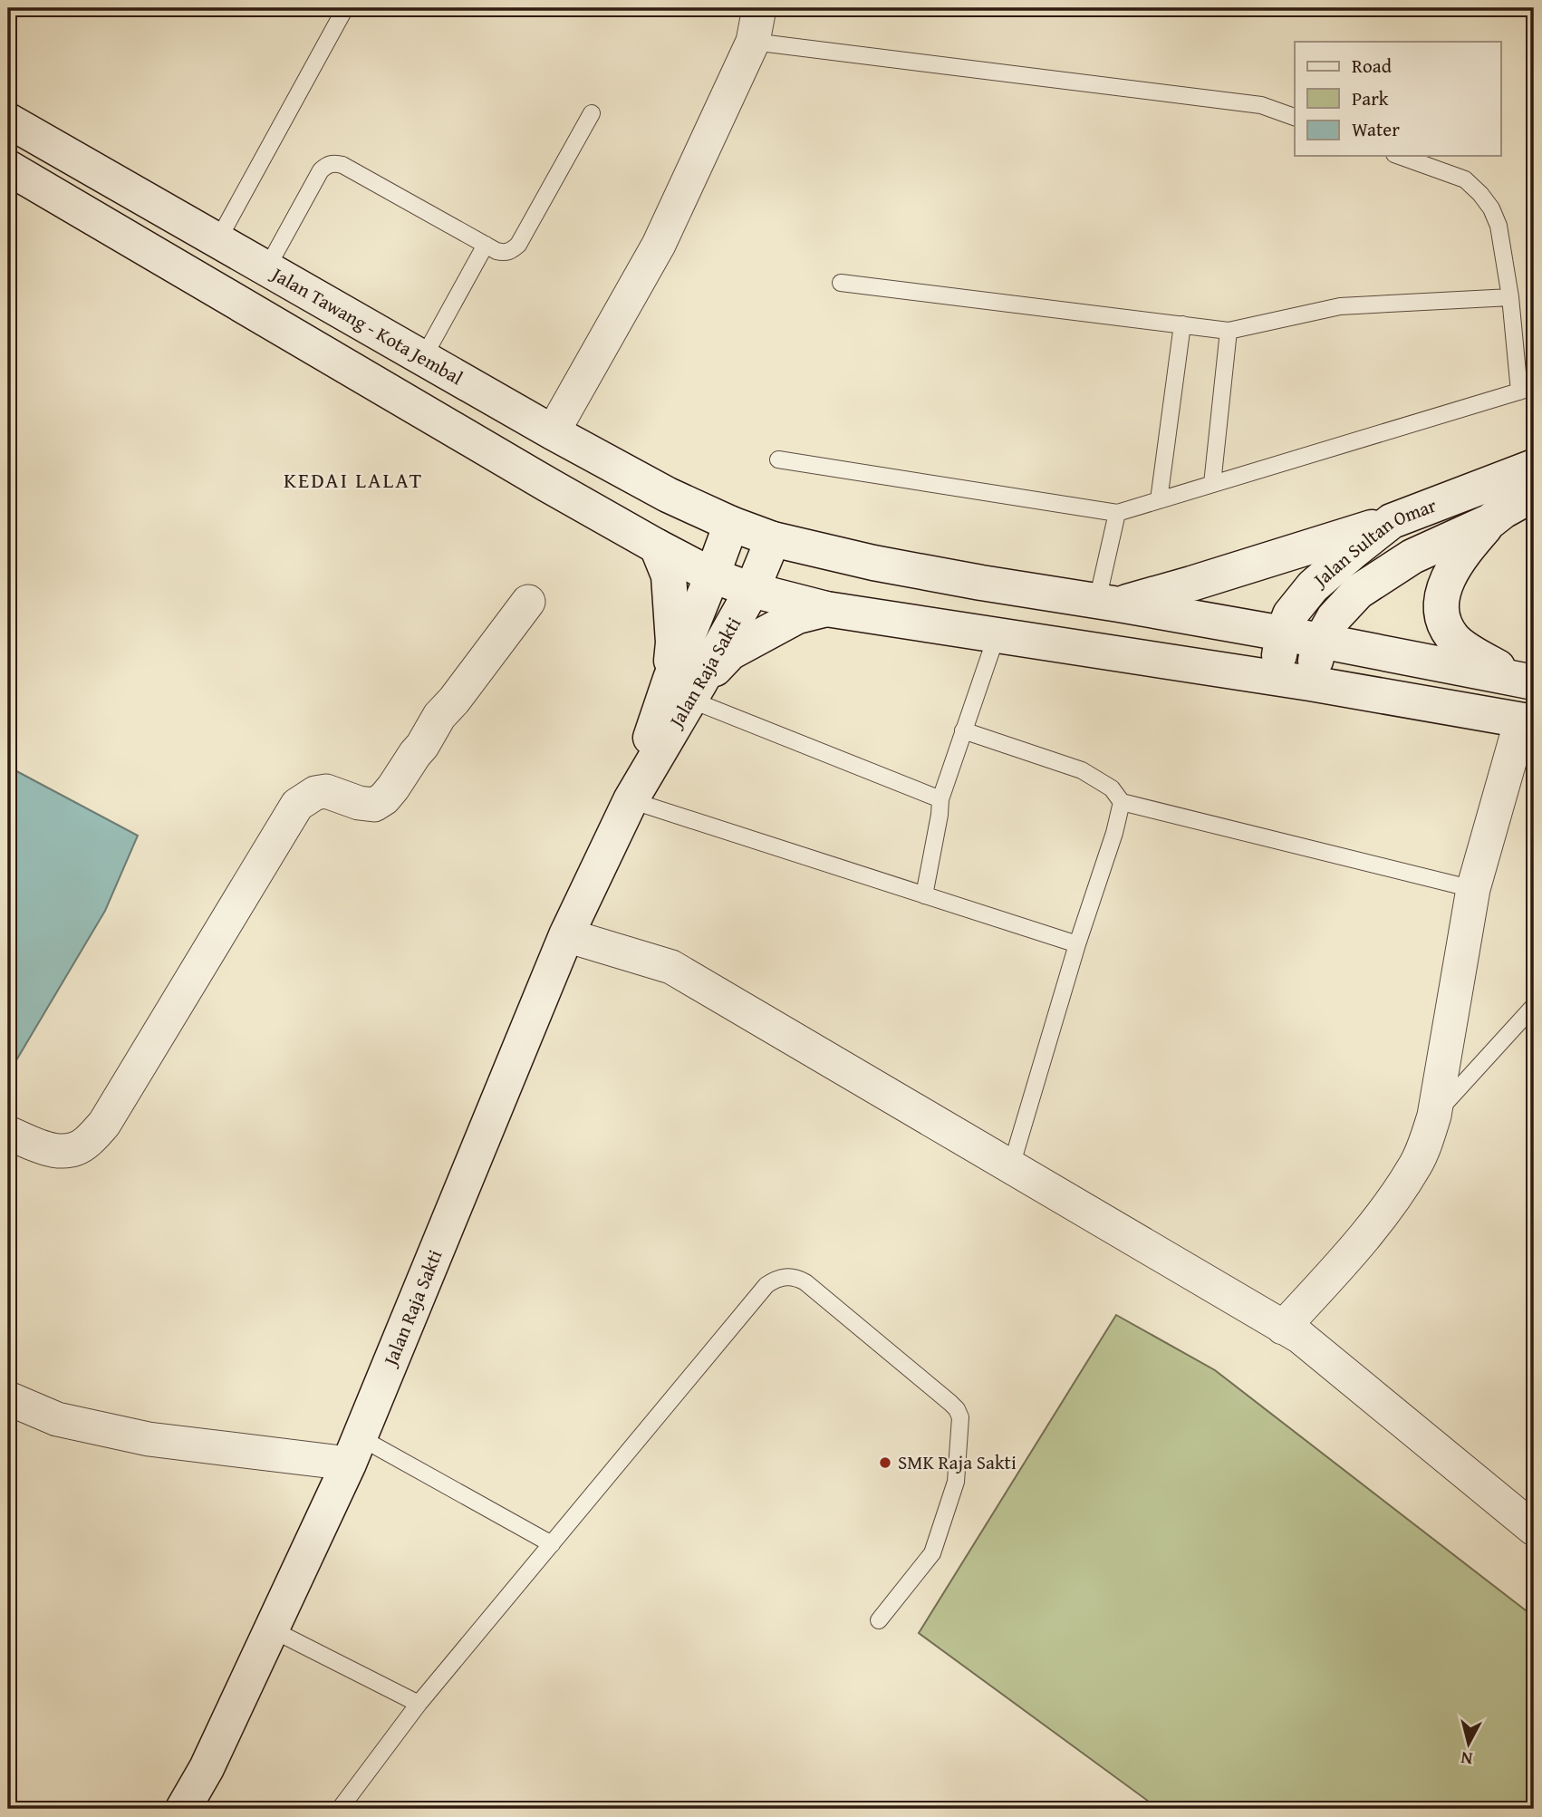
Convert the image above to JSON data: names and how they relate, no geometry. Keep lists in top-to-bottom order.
{
  "streets": {
    "main road": ["Jalan Tawang - Kota Jembal", "Jalan Sultan Omar", "Jalan Raja Sakti"]
  },
  "crossings": [
    ["Jalan Tawang - Kota Jembal", "Jalan Sultan Omar"],
    ["Jalan Tawang - Kota Jembal", "Jalan Raja Sakti"]
  ],
  "districts": ["KEDAI LALAT"],
  "places": ["SMK Raja Sakti"],
  "legend": ["Road", "Park", "Water"],
  "north": "bottom"
}
